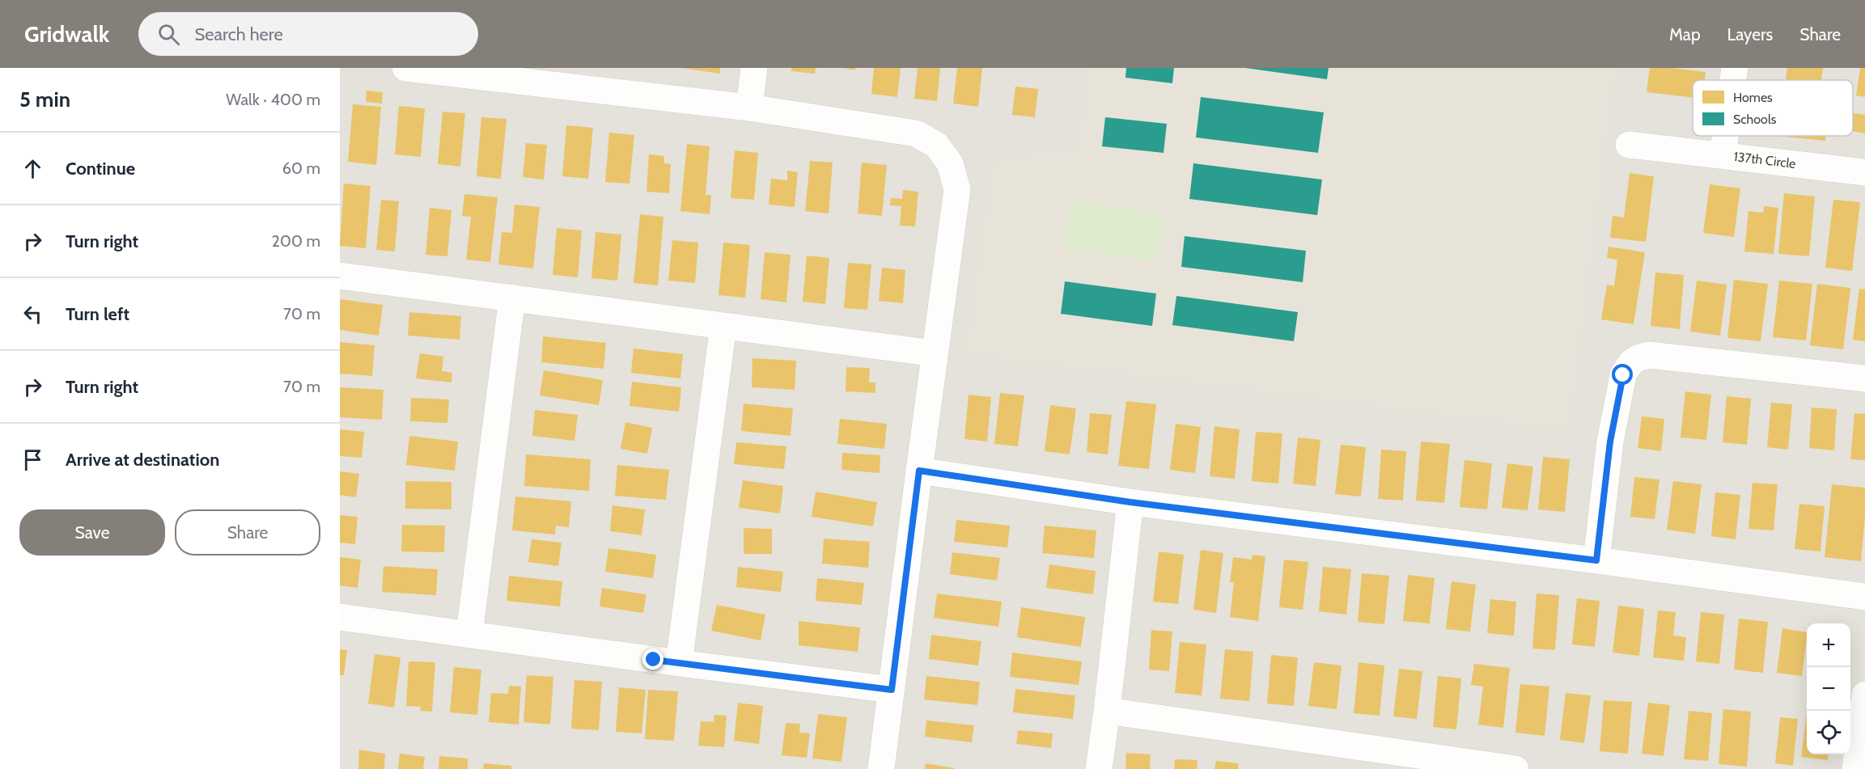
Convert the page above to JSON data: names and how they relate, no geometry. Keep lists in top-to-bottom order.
{
  "streets": {
    "street": ["137th Circle"]
  },
  "legend": ["Homes", "Schools"],
  "page": {
    "header": "Gridwalk",
    "search": "Search here",
    "nav": ["Map", "Layers", "Share"],
    "heading": ["5 min", "Walk · 400 m"],
    "list": [
      ["Continue", "60 m"],
      ["Turn right", "200 m"],
      ["Turn left", "70 m"],
      ["Turn right", "70 m"],
      "Arrive at destination"
    ],
    "buttons": ["Save", "Share"],
    "map_buttons": ["+", "−"]
  }
}
